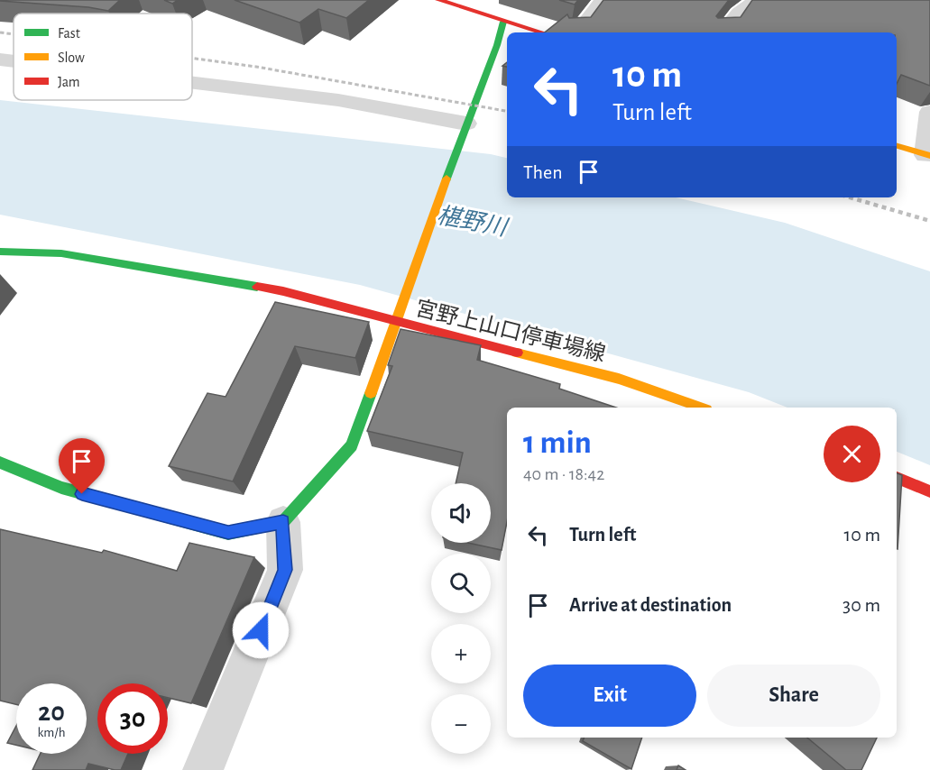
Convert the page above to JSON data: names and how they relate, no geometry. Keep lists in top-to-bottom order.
{
  "streets": {
    "street": ["宮野上山口停車場線"]
  },
  "water": ["椹野川"],
  "legend": ["Fast", "Slow", "Jam"],
  "page": {
    "turn": ["10 m", "Turn left"],
    "then": "Then",
    "heading": ["1 min", "40 m · 18:42"],
    "map_buttons": ["+", "−"],
    "list": [
      {
        "name": "Turn left",
        "value": "10 m"
      },
      {
        "name": "Arrive at destination",
        "value": "30 m"
      }
    ],
    "buttons": ["Exit", "Share"],
    "speed": "20 km/h",
    "limit": "30"
  }
}
